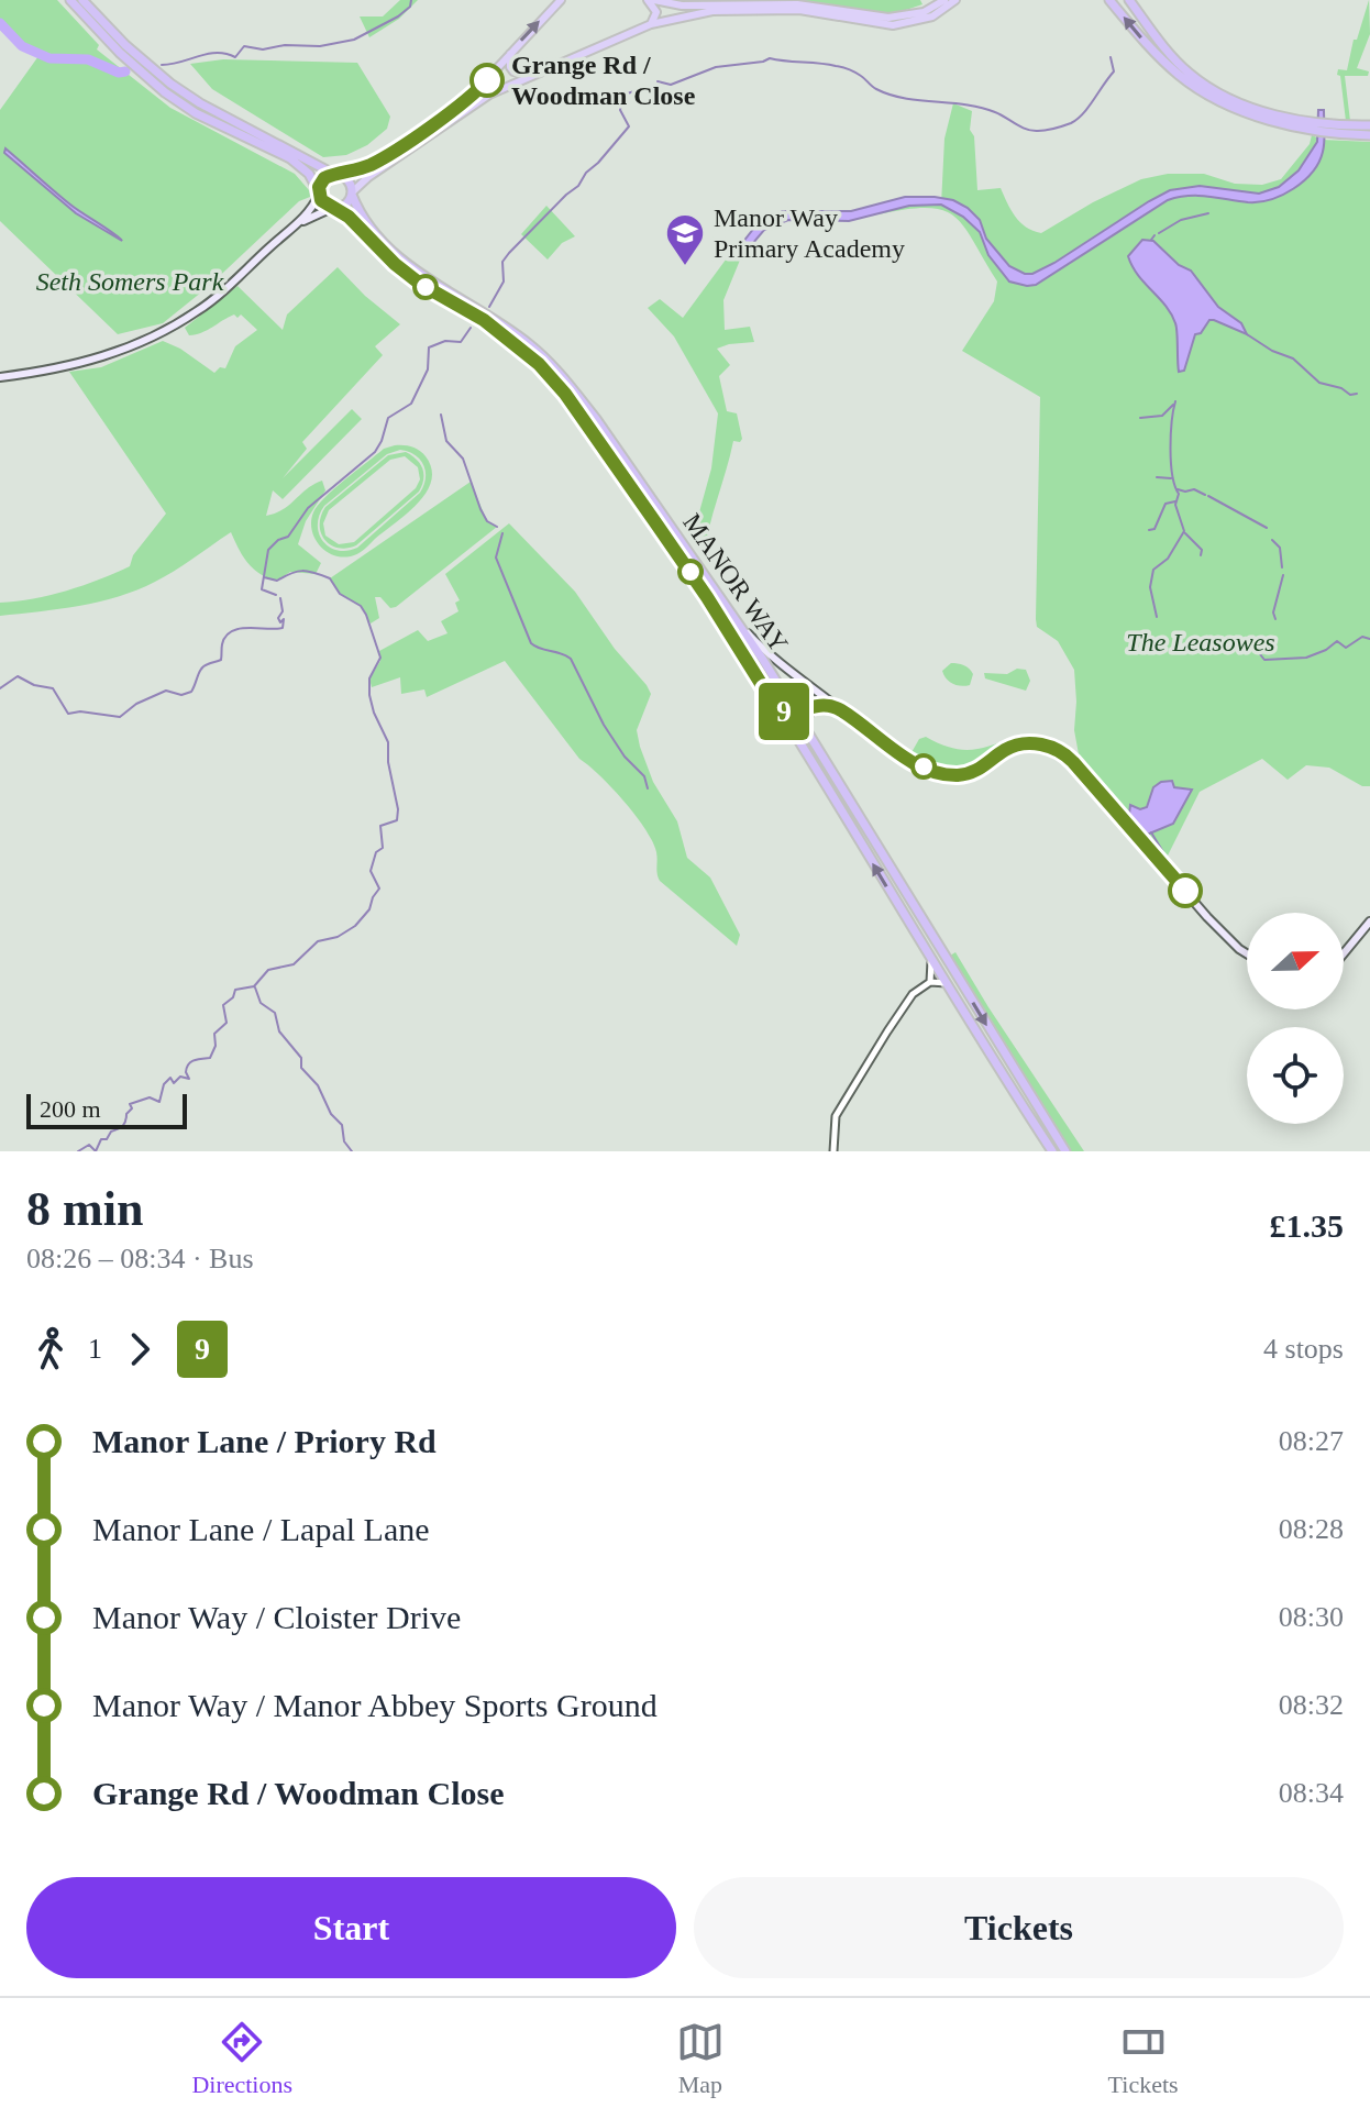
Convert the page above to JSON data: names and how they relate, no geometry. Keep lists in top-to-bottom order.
{
  "streets": {
    "highway": ["MANOR WAY"]
  },
  "parks": ["Seth Somers Park", "The Leasowes"],
  "places": {
    "other": ["Grange Rd / Woodman Close"],
    "school or university": ["Manor Way Primary Academy"]
  },
  "lines": ["bus line 9"],
  "scale_bar": "200 m",
  "north": "right",
  "page": {
    "on_map": "9",
    "scale": "200 m",
    "heading": ["8 min", "08:26 – 08:34 · Bus", "£1.35"],
    "legs": ["1", "9", "4 stops"],
    "list": [
      {
        "name": "Manor Lane / Priory Rd",
        "value": "08:27"
      },
      {
        "name": "Manor Lane / Lapal Lane",
        "value": "08:28"
      },
      {
        "name": "Manor Way / Cloister Drive",
        "value": "08:30"
      },
      {
        "name": "Manor Way / Manor Abbey Sports Ground",
        "value": "08:32"
      },
      {
        "name": "Grange Rd / Woodman Close",
        "value": "08:34"
      }
    ],
    "buttons": ["Start", "Tickets"],
    "tabs": ["Directions", "Map", "Tickets"]
  }
}
